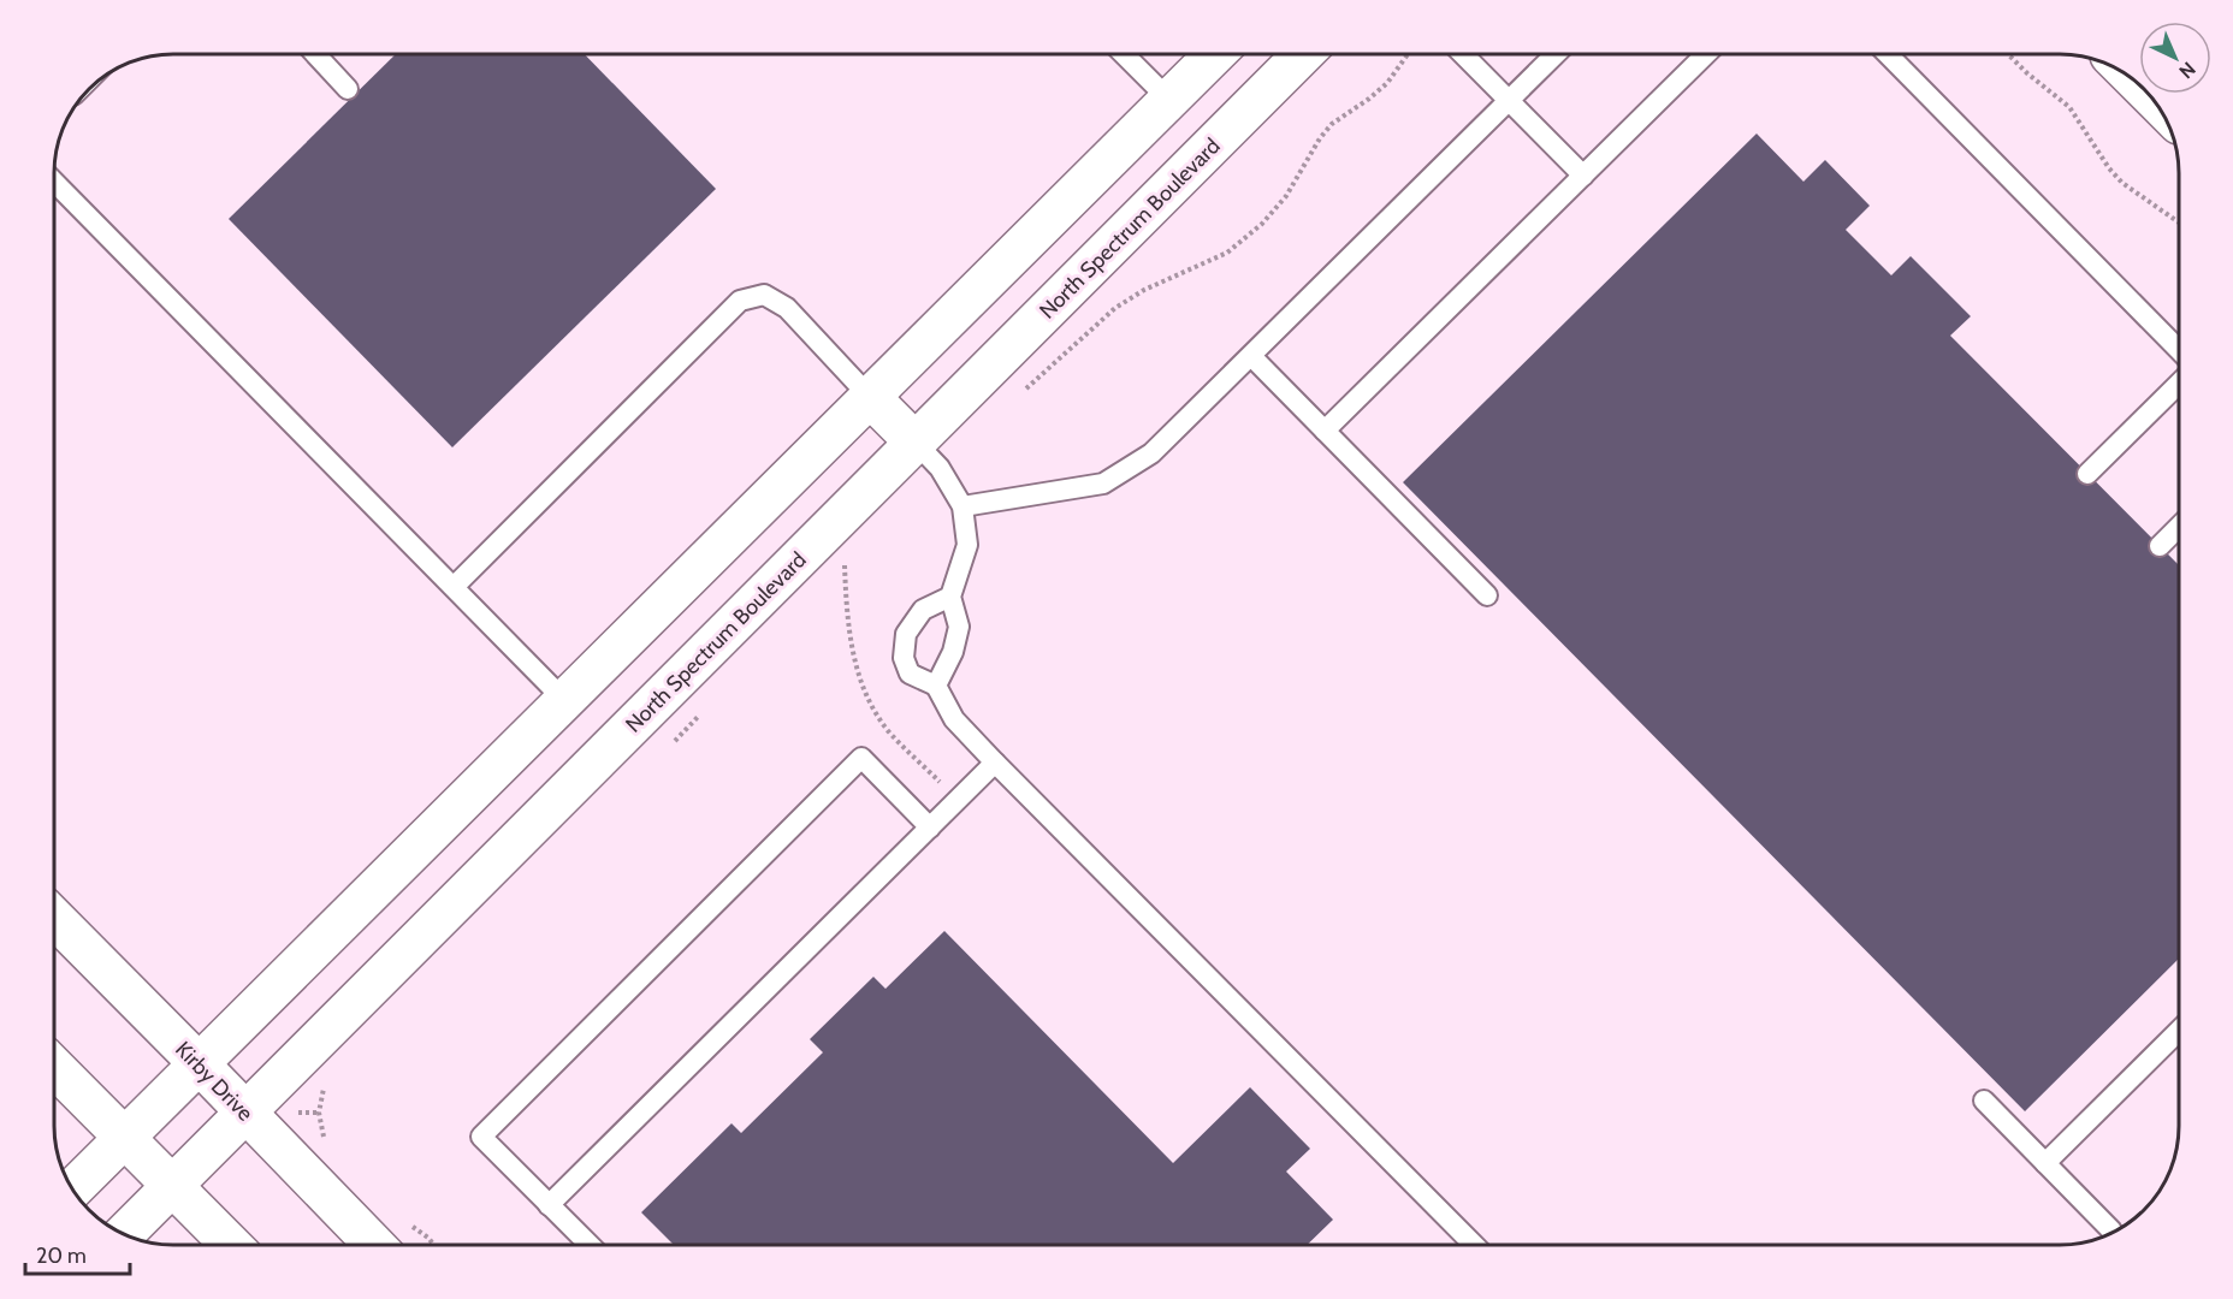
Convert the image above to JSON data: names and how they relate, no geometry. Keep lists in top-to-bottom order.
{
  "streets": {
    "street": ["North Spectrum Boulevard", "Kirby Drive"]
  },
  "crossings": [
    ["North Spectrum Boulevard", "Kirby Drive"]
  ],
  "scale_bar": "20 m",
  "north": "bottom right"
}
